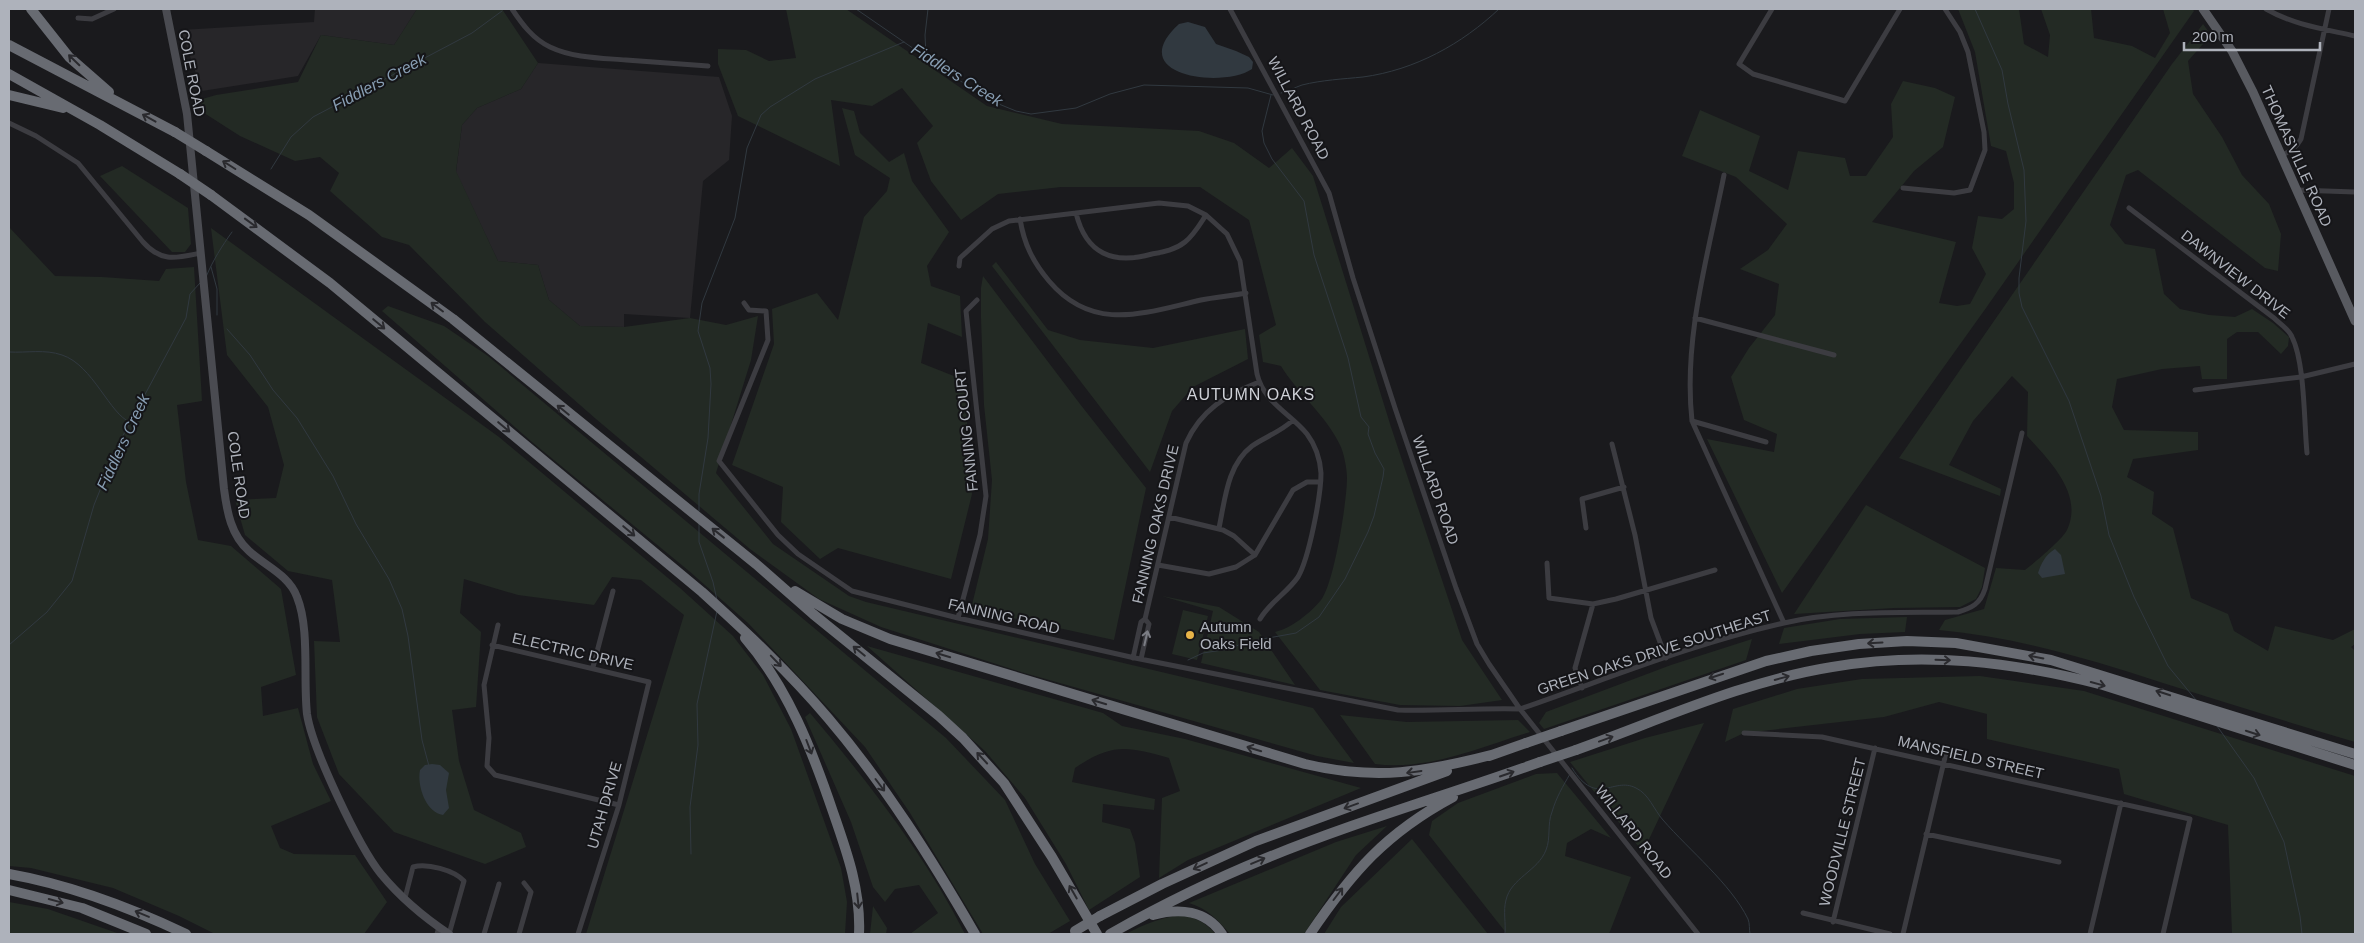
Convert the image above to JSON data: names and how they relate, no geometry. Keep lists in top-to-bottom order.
{
  "streets": {
    "main road": ["THOMASVILLE ROAD"],
    "street": [
      "COLE ROAD",
      "WILLARD ROAD",
      "DAWNVIEW DRIVE",
      "FANNING COURT",
      "FANNING OAKS DRIVE",
      "FANNING ROAD",
      "ELECTRIC DRIVE",
      "GREEN OAKS DRIVE SOUTHEAST",
      "MANSFIELD STREET",
      "UTAH DRIVE",
      "WOODVILLE STREET"
    ]
  },
  "crossings": [
    ["WILLARD ROAD", "FANNING ROAD"],
    ["WILLARD ROAD", "GREEN OAKS DRIVE SOUTHEAST"],
    ["FANNING COURT", "FANNING ROAD"],
    ["FANNING OAKS DRIVE", "FANNING ROAD"],
    ["FANNING ROAD", "GREEN OAKS DRIVE SOUTHEAST"],
    ["ELECTRIC DRIVE", "UTAH DRIVE"],
    ["MANSFIELD STREET", "WOODVILLE STREET"]
  ],
  "districts": ["AUTUMN OAKS"],
  "water": ["Fiddlers Creek"],
  "places": ["Autumn Oaks Field"],
  "scale_bar": "200 m"
}
